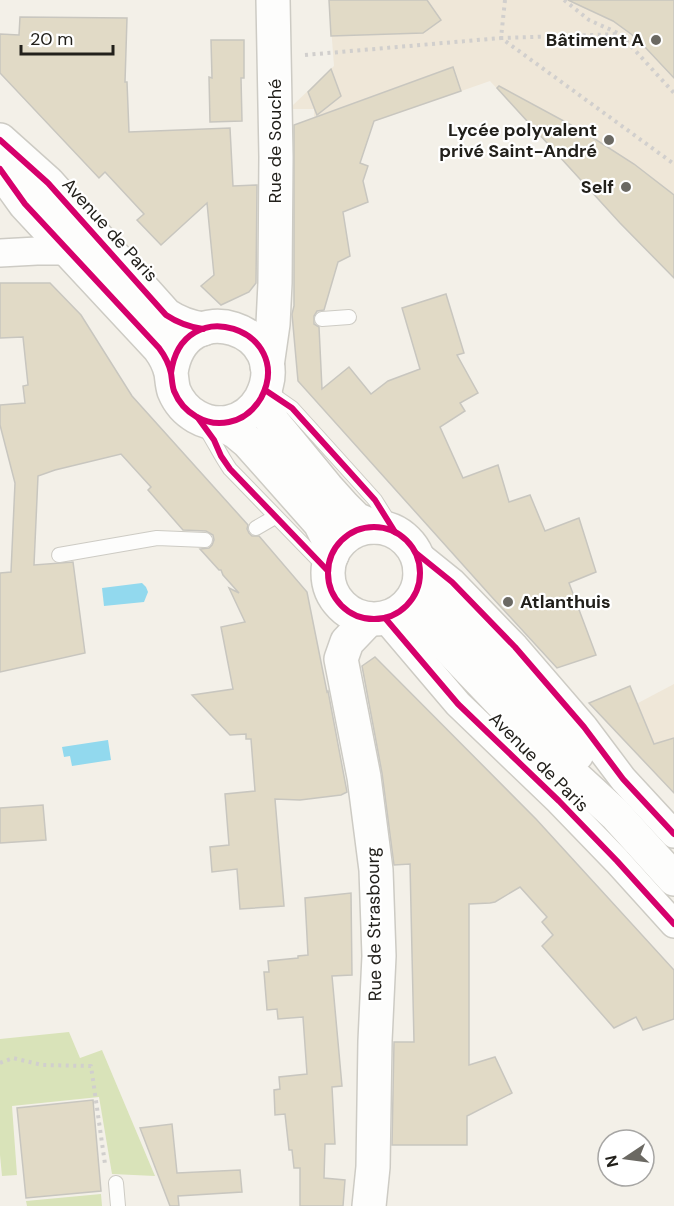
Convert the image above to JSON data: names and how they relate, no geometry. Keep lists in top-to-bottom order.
{
  "streets": {
    "main road": ["Rue de Souché", "Avenue de Paris", "Rue de Strasbourg"]
  },
  "crossings": [
    ["Rue de Souché", "Avenue de Paris"],
    ["Avenue de Paris", "Rue de Strasbourg"]
  ],
  "places": [
    "Bâtiment A",
    "Lycée polyvalent privé Saint-André",
    "Self",
    "Atlanthuis"
  ],
  "scale_bar": "20 m",
  "north": "left"
}
